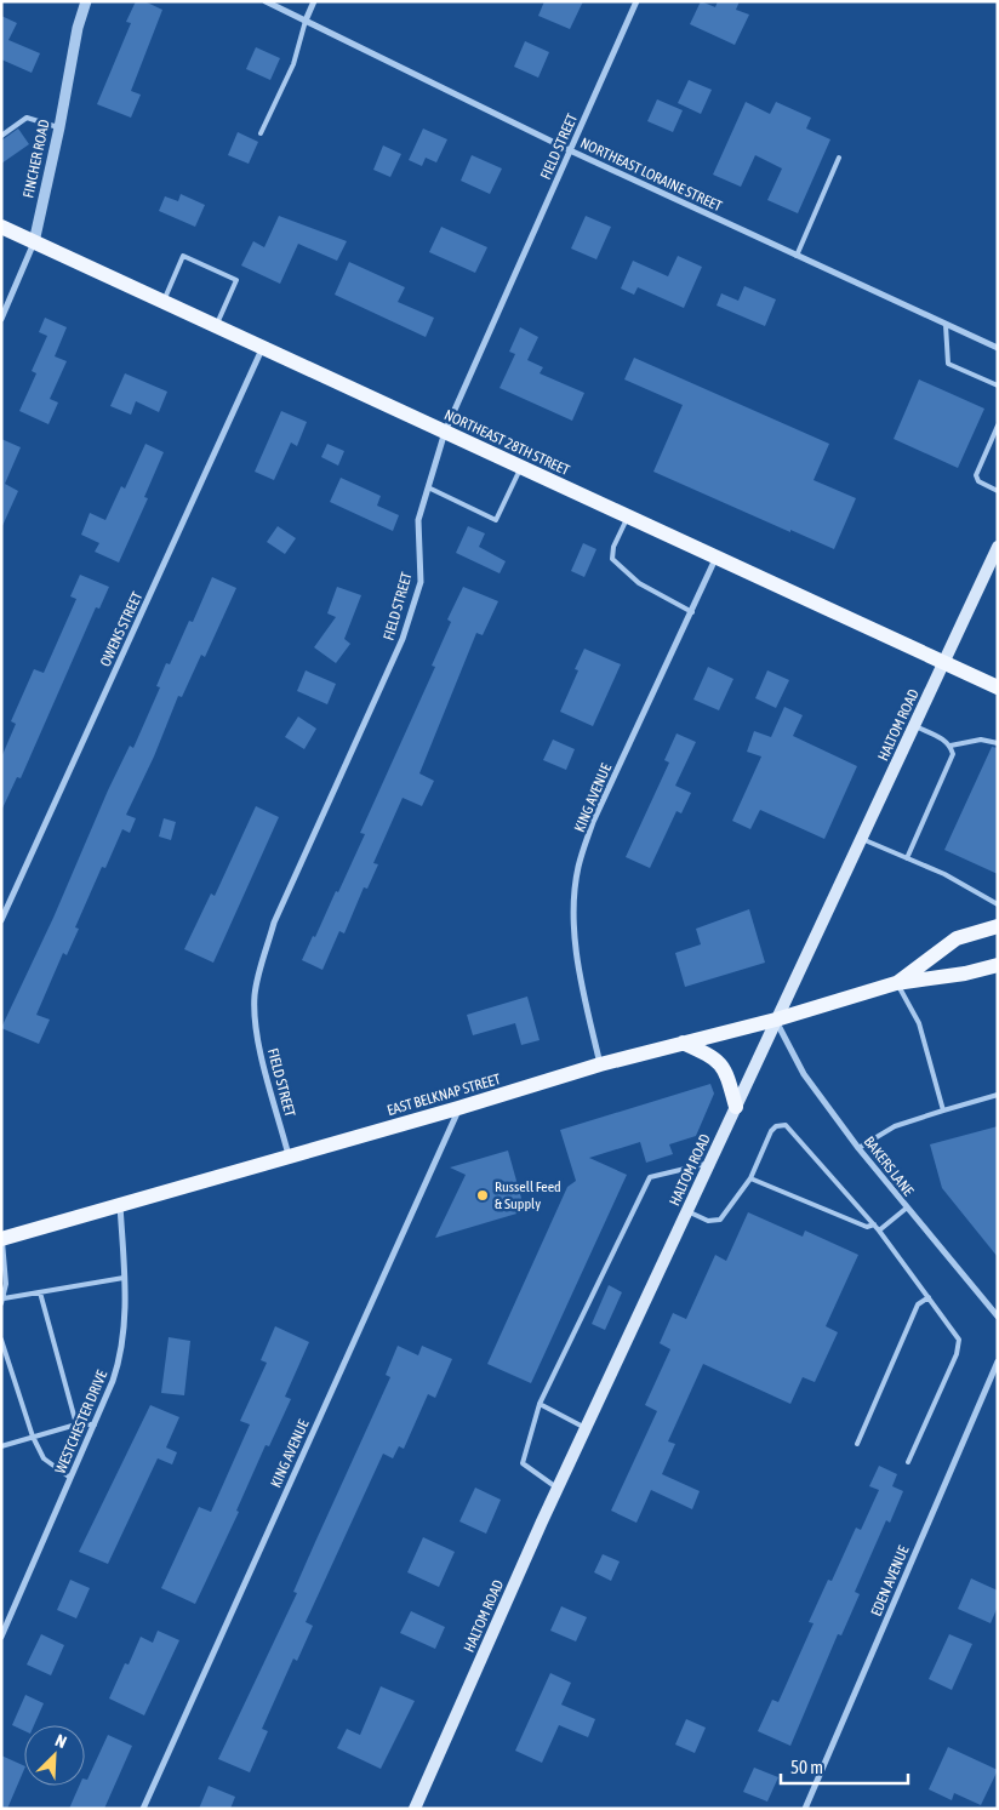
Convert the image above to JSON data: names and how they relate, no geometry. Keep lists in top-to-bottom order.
{
  "streets": {
    "main road": ["NORTHEAST 28TH STREET", "HALTOM ROAD", "EAST BELKNAP STREET"],
    "street": [
      "FIELD STREET",
      "FINCHER ROAD",
      "NORTHEAST LORAINE STREET",
      "OWENS STREET",
      "KING AVENUE",
      "BAKERS LANE",
      "WESTCHESTER DRIVE",
      "EDEN AVENUE"
    ]
  },
  "crossings": [
    ["FIELD STREET", "NORTHEAST LORAINE STREET"],
    ["FIELD STREET", "NORTHEAST 28TH STREET"],
    ["FIELD STREET", "EAST BELKNAP STREET"],
    ["FINCHER ROAD", "NORTHEAST 28TH STREET"],
    ["NORTHEAST 28TH STREET", "OWENS STREET"],
    ["NORTHEAST 28TH STREET", "HALTOM ROAD"],
    ["NORTHEAST 28TH STREET", "KING AVENUE"],
    ["HALTOM ROAD", "EAST BELKNAP STREET"],
    ["HALTOM ROAD", "BAKERS LANE"],
    ["KING AVENUE", "EAST BELKNAP STREET"],
    ["EAST BELKNAP STREET", "BAKERS LANE"],
    ["EAST BELKNAP STREET", "WESTCHESTER DRIVE"]
  ],
  "places": ["Russell Feed & Supply"],
  "scale_bar": "50 m",
  "north": "top right"
}
